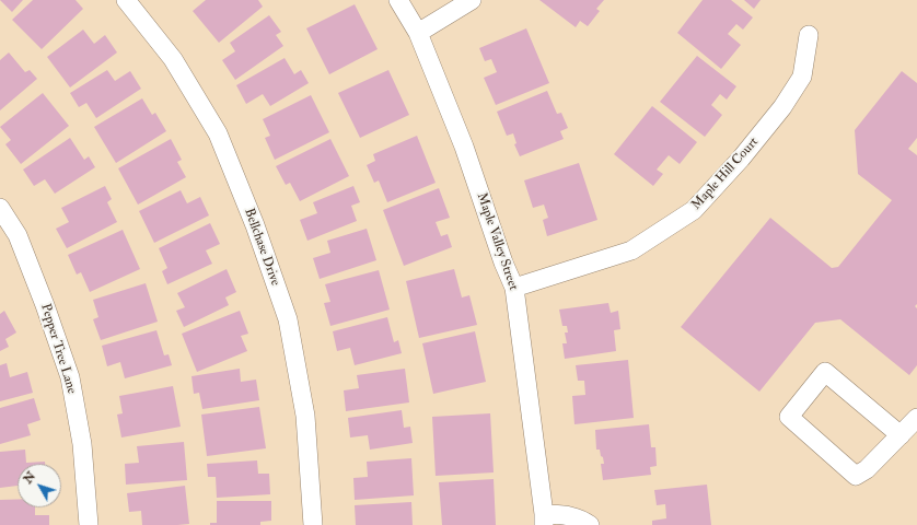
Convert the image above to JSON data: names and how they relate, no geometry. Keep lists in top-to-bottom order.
{
  "streets": {
    "street": [
      "Maple Hill Court",
      "Maple Valley Street",
      "Bellchase Drive",
      "Pepper Tree Lane"
    ]
  },
  "crossings": [
    ["Maple Hill Court", "Maple Valley Street"]
  ],
  "north": "top left"
}
